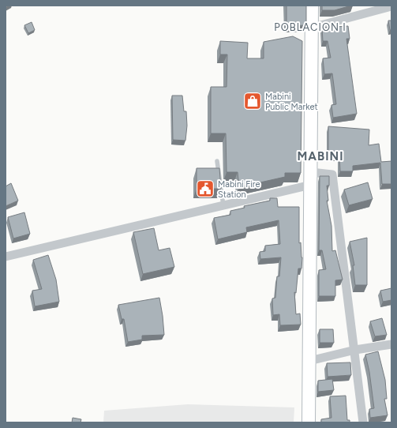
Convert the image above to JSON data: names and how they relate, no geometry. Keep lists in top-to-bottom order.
{
  "districts": ["POBLACION I", "MABINI"],
  "places": {
    "shop": ["Mabini Public Market"],
    "public building": ["Mabini Fire Station"]
  }
}
